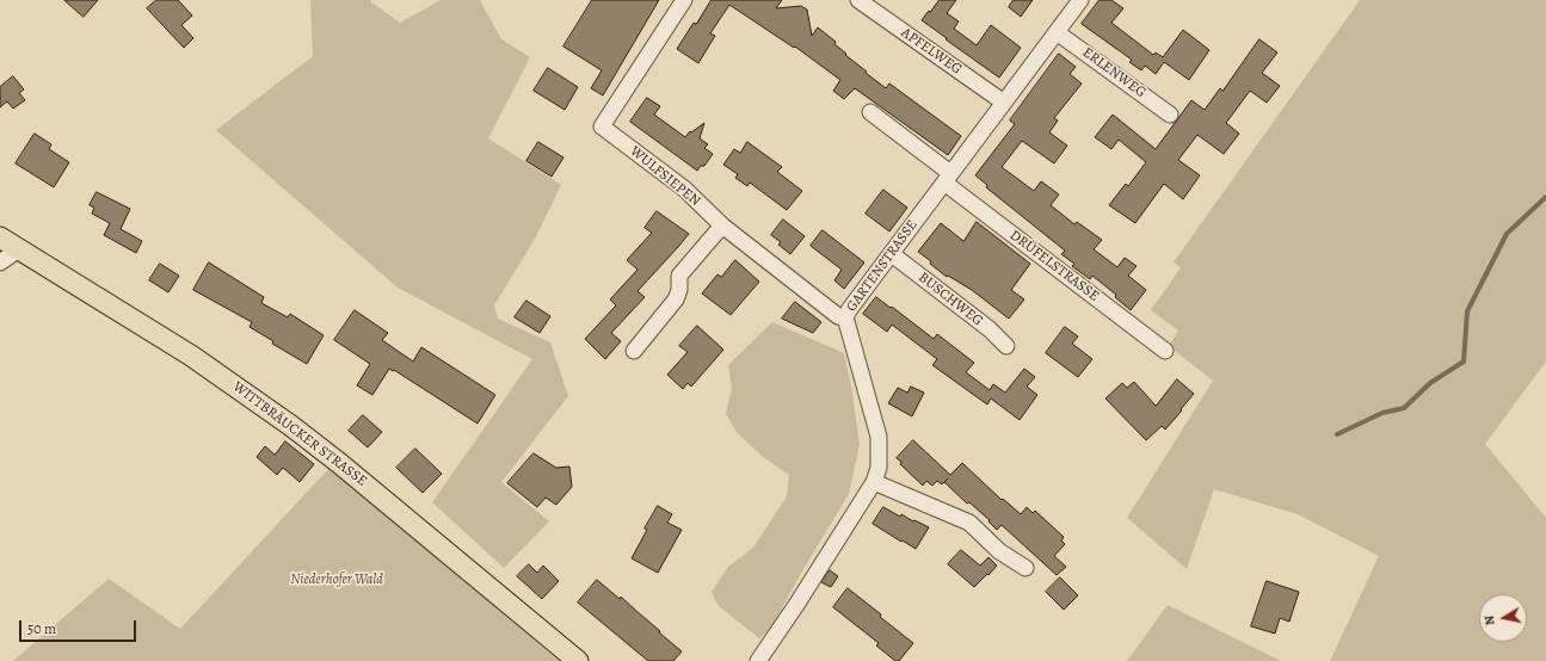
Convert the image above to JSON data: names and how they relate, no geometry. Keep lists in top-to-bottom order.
{
  "streets": {
    "main road": ["WITTBRÄUCKER STRASSE"],
    "street": [
      "APFELWEG",
      "ERLENWEG",
      "WULFSIEPEN",
      "GARTENSTRASSE",
      "DRÜFELSTRASSE",
      "BUSCHWEG"
    ]
  },
  "crossings": [
    ["APFELWEG", "GARTENSTRASSE"],
    ["ERLENWEG", "GARTENSTRASSE"],
    ["WULFSIEPEN", "GARTENSTRASSE"],
    ["GARTENSTRASSE", "DRÜFELSTRASSE"],
    ["GARTENSTRASSE", "BUSCHWEG"]
  ],
  "parks": ["Niederhofer Wald"],
  "scale_bar": "50 m",
  "north": "left"
}
